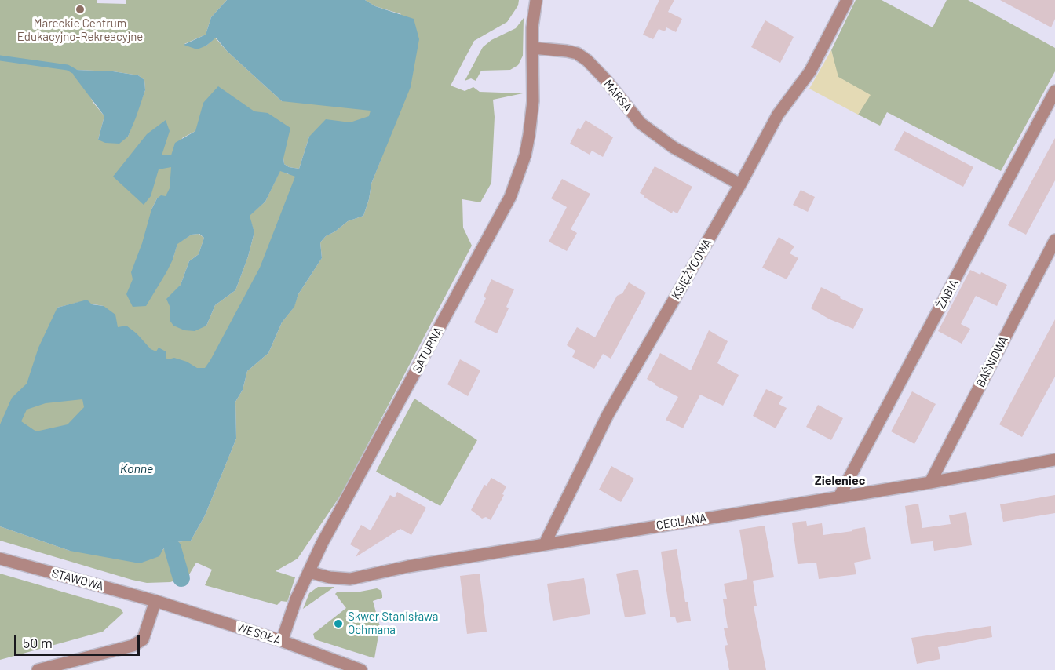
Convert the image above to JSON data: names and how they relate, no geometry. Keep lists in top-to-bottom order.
{
  "streets": {
    "street": [
      "MARSA",
      "KSIĘŻYCOWA",
      "ŻABIA",
      "SATURNA",
      "BAŚNIOWA",
      "CEGLANA",
      "STAWOWA",
      "WESOŁA"
    ]
  },
  "crossings": [
    ["MARSA", "KSIĘŻYCOWA"],
    ["MARSA", "SATURNA"],
    ["KSIĘŻYCOWA", "CEGLANA"],
    ["ŻABIA", "CEGLANA"],
    ["SATURNA", "CEGLANA"],
    ["SATURNA", "WESOŁA"],
    ["BAŚNIOWA", "CEGLANA"],
    ["STAWOWA", "WESOŁA"]
  ],
  "districts": ["Zieleniec"],
  "water": ["Konne"],
  "places": ["Mareckie Centrum Edukacyjno-Rekreacyjne", "Skwer Stanisława Ochmana"],
  "scale_bar": "50 m"
}
